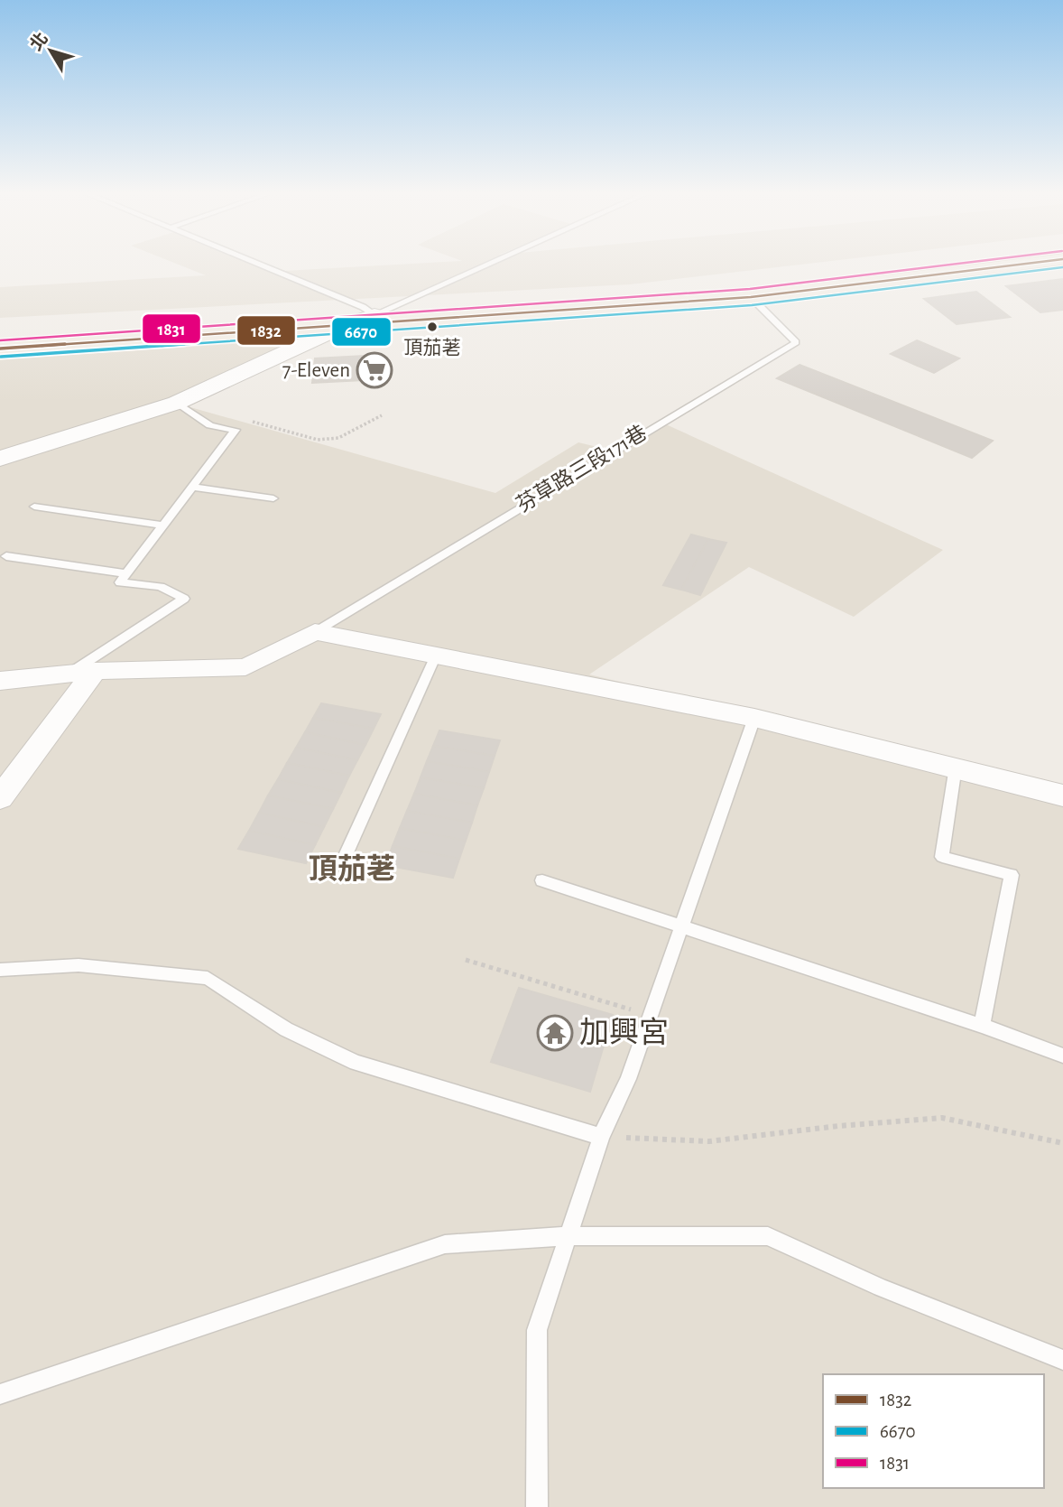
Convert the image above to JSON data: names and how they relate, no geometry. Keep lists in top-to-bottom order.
{
  "streets": {
    "lane": ["芬草路三段171巷"]
  },
  "districts": ["頂茄荖"],
  "places": {
    "other": ["頂茄荖"],
    "supermarket": ["7-Eleven"],
    "temple": ["加興宮"]
  },
  "lines": ["transit line 1832", "transit line 1831", "transit line 6670"],
  "legend": ["1832", "6670", "1831"],
  "north": "top left"
}
